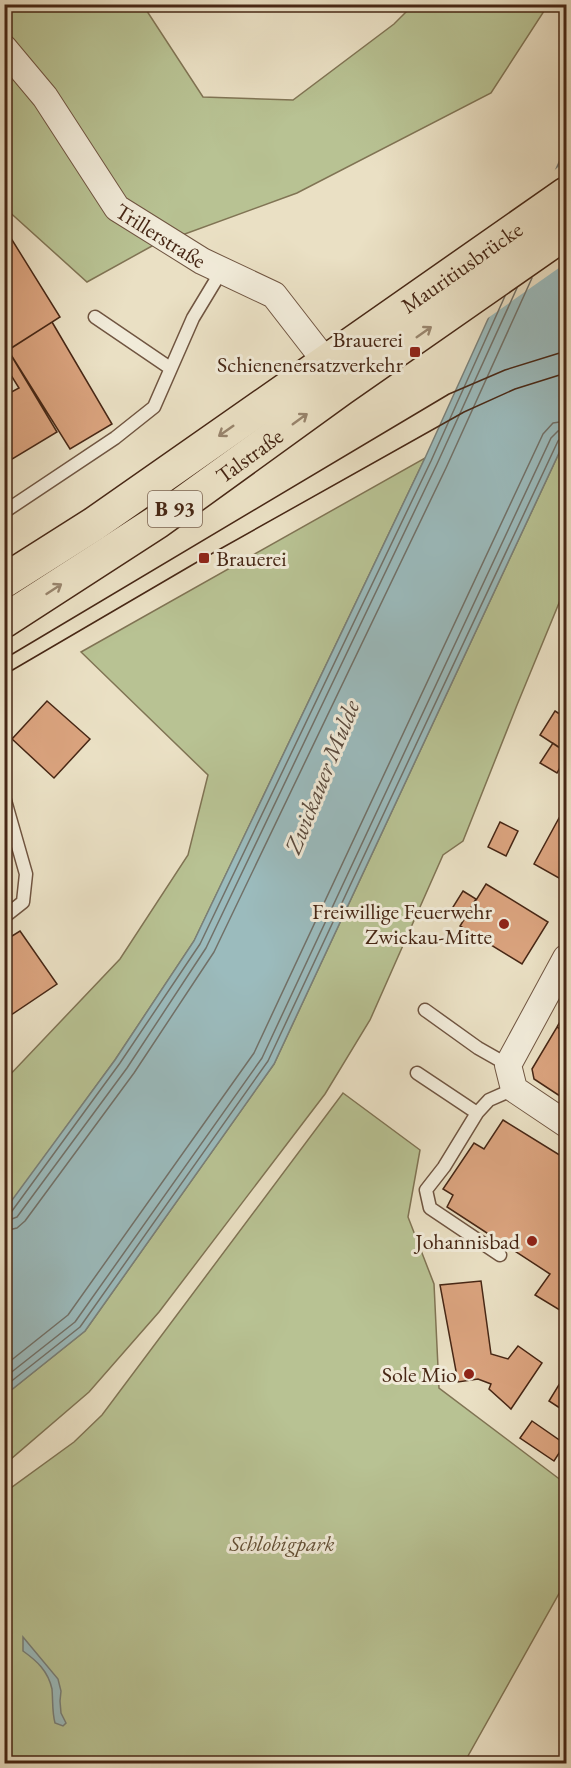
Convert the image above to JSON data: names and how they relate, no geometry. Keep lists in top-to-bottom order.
{
  "streets": {
    "main road": ["Mauritiusbrücke", "Talstraße", "B 93"],
    "street": ["Trillerstraße"]
  },
  "crossings": [
    ["Trillerstraße", "Mauritiusbrücke"],
    ["Trillerstraße", "Talstraße"],
    ["Mauritiusbrücke", "Talstraße"]
  ],
  "water": ["Zwickauer Mulde"],
  "parks": ["Schlobigpark"],
  "places": {
    "transit": ["Brauerei Schienenersatzverkehr", "Brauerei"],
    "other": ["Freiwillige Feuerwehr Zwickau-Mitte", "Johannisbad", "Sole Mio"]
  }
}
